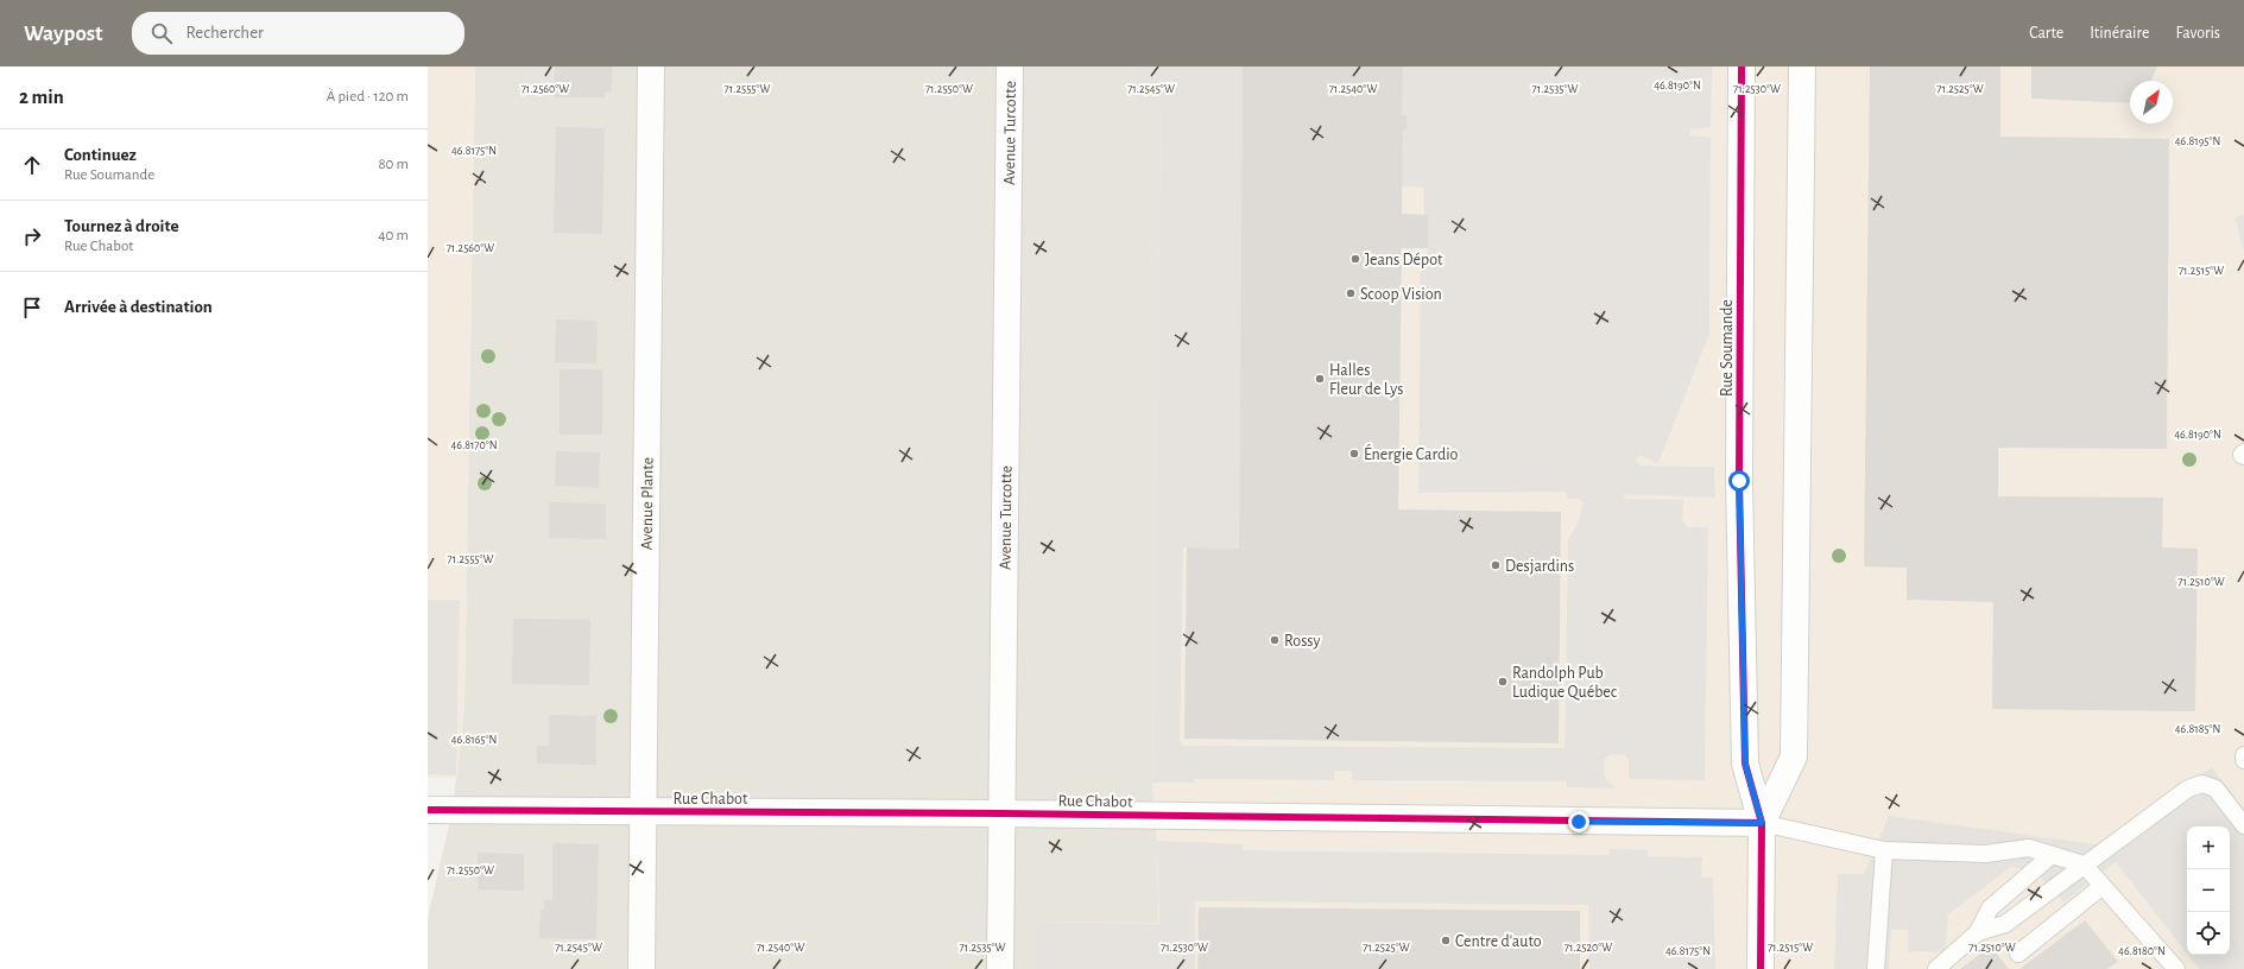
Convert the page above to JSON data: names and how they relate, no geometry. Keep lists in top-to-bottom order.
{
  "streets": {
    "street": [
      "Avenue Turcotte",
      "Rue Soumande",
      "Avenue Plante",
      "Rue Chabot"
    ]
  },
  "crossings": [
    ["Avenue Turcotte", "Rue Chabot"],
    ["Rue Soumande", "Rue Chabot"],
    ["Avenue Plante", "Rue Chabot"]
  ],
  "places": [
    "Jeans Dépot",
    "Scoop Vision",
    "Halles Fleur de Lys",
    "Énergie Cardio",
    "Desjardins",
    "Rossy",
    "Randolph Pub Ludique Québec",
    "Centre d'auto"
  ],
  "north": "top right",
  "page": {
    "header": "Waypost",
    "search": "Rechercher",
    "nav": ["Carte", "Itinéraire", "Favoris"],
    "heading": ["2 min", "À pied · 120 m"],
    "list": [
      ["Continuez", "Rue Soumande", "80 m"],
      ["Tournez à droite", "Rue Chabot", "40 m"],
      "Arrivée à destination"
    ],
    "map_buttons": ["+", "−"]
  },
  "coordinates": [
    "46.8190°N",
    "71.2560°W",
    "71.2555°W",
    "71.2550°W",
    "71.2545°W",
    "71.2540°W",
    "71.2535°W",
    "71.2530°W",
    "71.2525°W",
    "46.8195°N",
    "46.8175°N",
    "71.2515°W",
    "46.8170°N",
    "71.2510°W",
    "46.8185°N",
    "46.8165°N",
    "71.2520°W",
    "46.8180°N"
  ]
}
